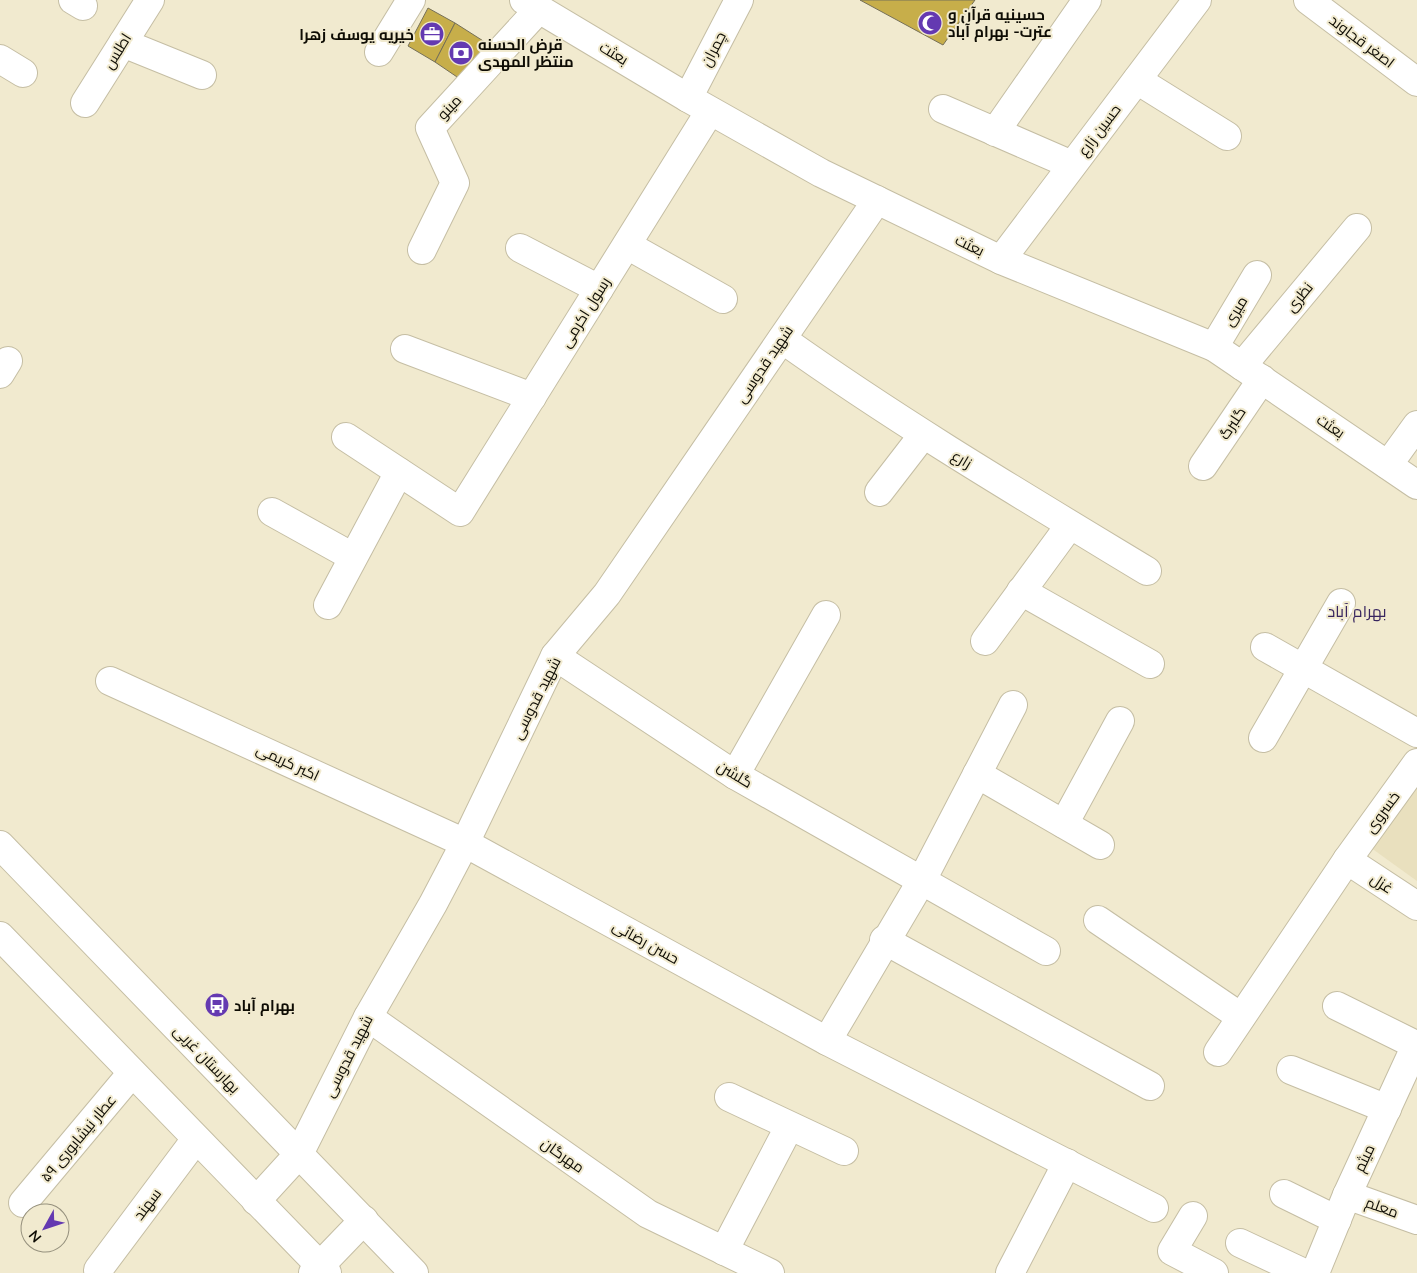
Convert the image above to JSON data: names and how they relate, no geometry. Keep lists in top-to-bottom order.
{
  "streets": {
    "street": [
      "اصغر قجاوند",
      "چمران",
      "اطلس",
      "بعثت",
      "مینو",
      "حسین زارع",
      "نظری",
      "میری",
      "رسول اکرمی",
      "شهید قدوسی",
      "گلبرگ",
      "زارع",
      "اکبر کریمی",
      "گلشن",
      "خسروی",
      "غزل",
      "حسن رضائی",
      "بهارستان غربی",
      "عطار نیشابوری ۵۹",
      "مهرگان",
      "میثم",
      "سهند",
      "معلم"
    ]
  },
  "crossings": [
    ["چمران", "بعثت"],
    ["چمران", "رسول اکرمی"],
    ["بعثت", "مینو"],
    ["بعثت", "حسین زارع"],
    ["بعثت", "نظری"],
    ["بعثت", "میری"],
    ["بعثت", "رسول اکرمی"],
    ["بعثت", "شهید قدوسی"],
    ["بعثت", "گلبرگ"],
    ["نظری", "گلبرگ"],
    ["شهید قدوسی", "زارع"],
    ["شهید قدوسی", "اکبر کریمی"],
    ["شهید قدوسی", "گلشن"],
    ["شهید قدوسی", "حسن رضائی"],
    ["شهید قدوسی", "بهارستان غربی"],
    ["شهید قدوسی", "مهرگان"],
    ["اکبر کریمی", "حسن رضائی"],
    ["خسروی", "غزل"],
    ["میثم", "معلم"]
  ],
  "districts": ["بهرام آباد"],
  "places": {
    "mosque": ["حسینیه قرآن و عترت- بهرام آباد"],
    "office": ["خیریه یوسف زهرا"],
    "bank": ["قرض الحسنه منتظر المهدی"],
    "bus stop": ["بهرام آباد"]
  },
  "north": "bottom left"
}
